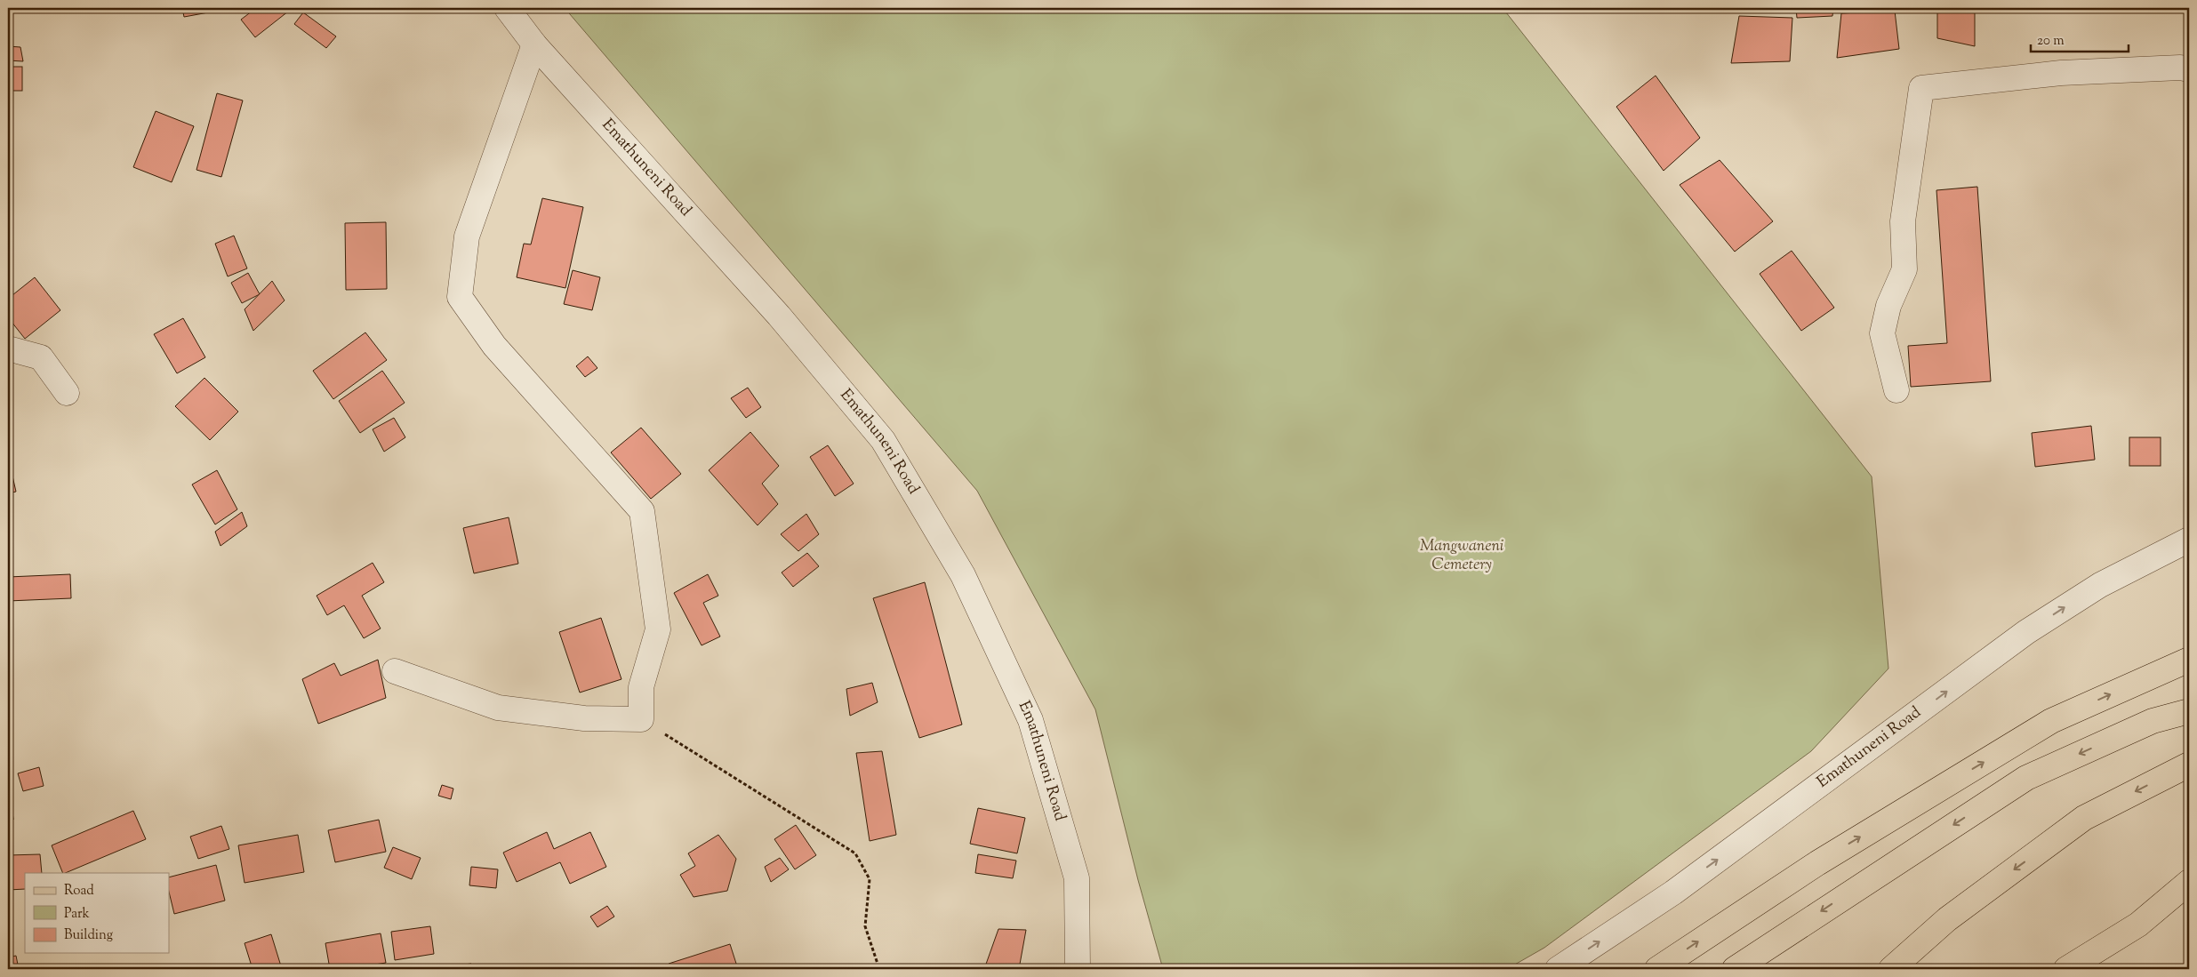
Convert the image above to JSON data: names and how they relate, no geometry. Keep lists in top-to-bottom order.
{
  "streets": {
    "street": ["Emathuneni Road"]
  },
  "one_way": ["Emathuneni Road"],
  "parks": ["Mangwaneni Cemetery"],
  "legend": ["Road", "Park", "Building"],
  "scale_bar": "20 m"
}
